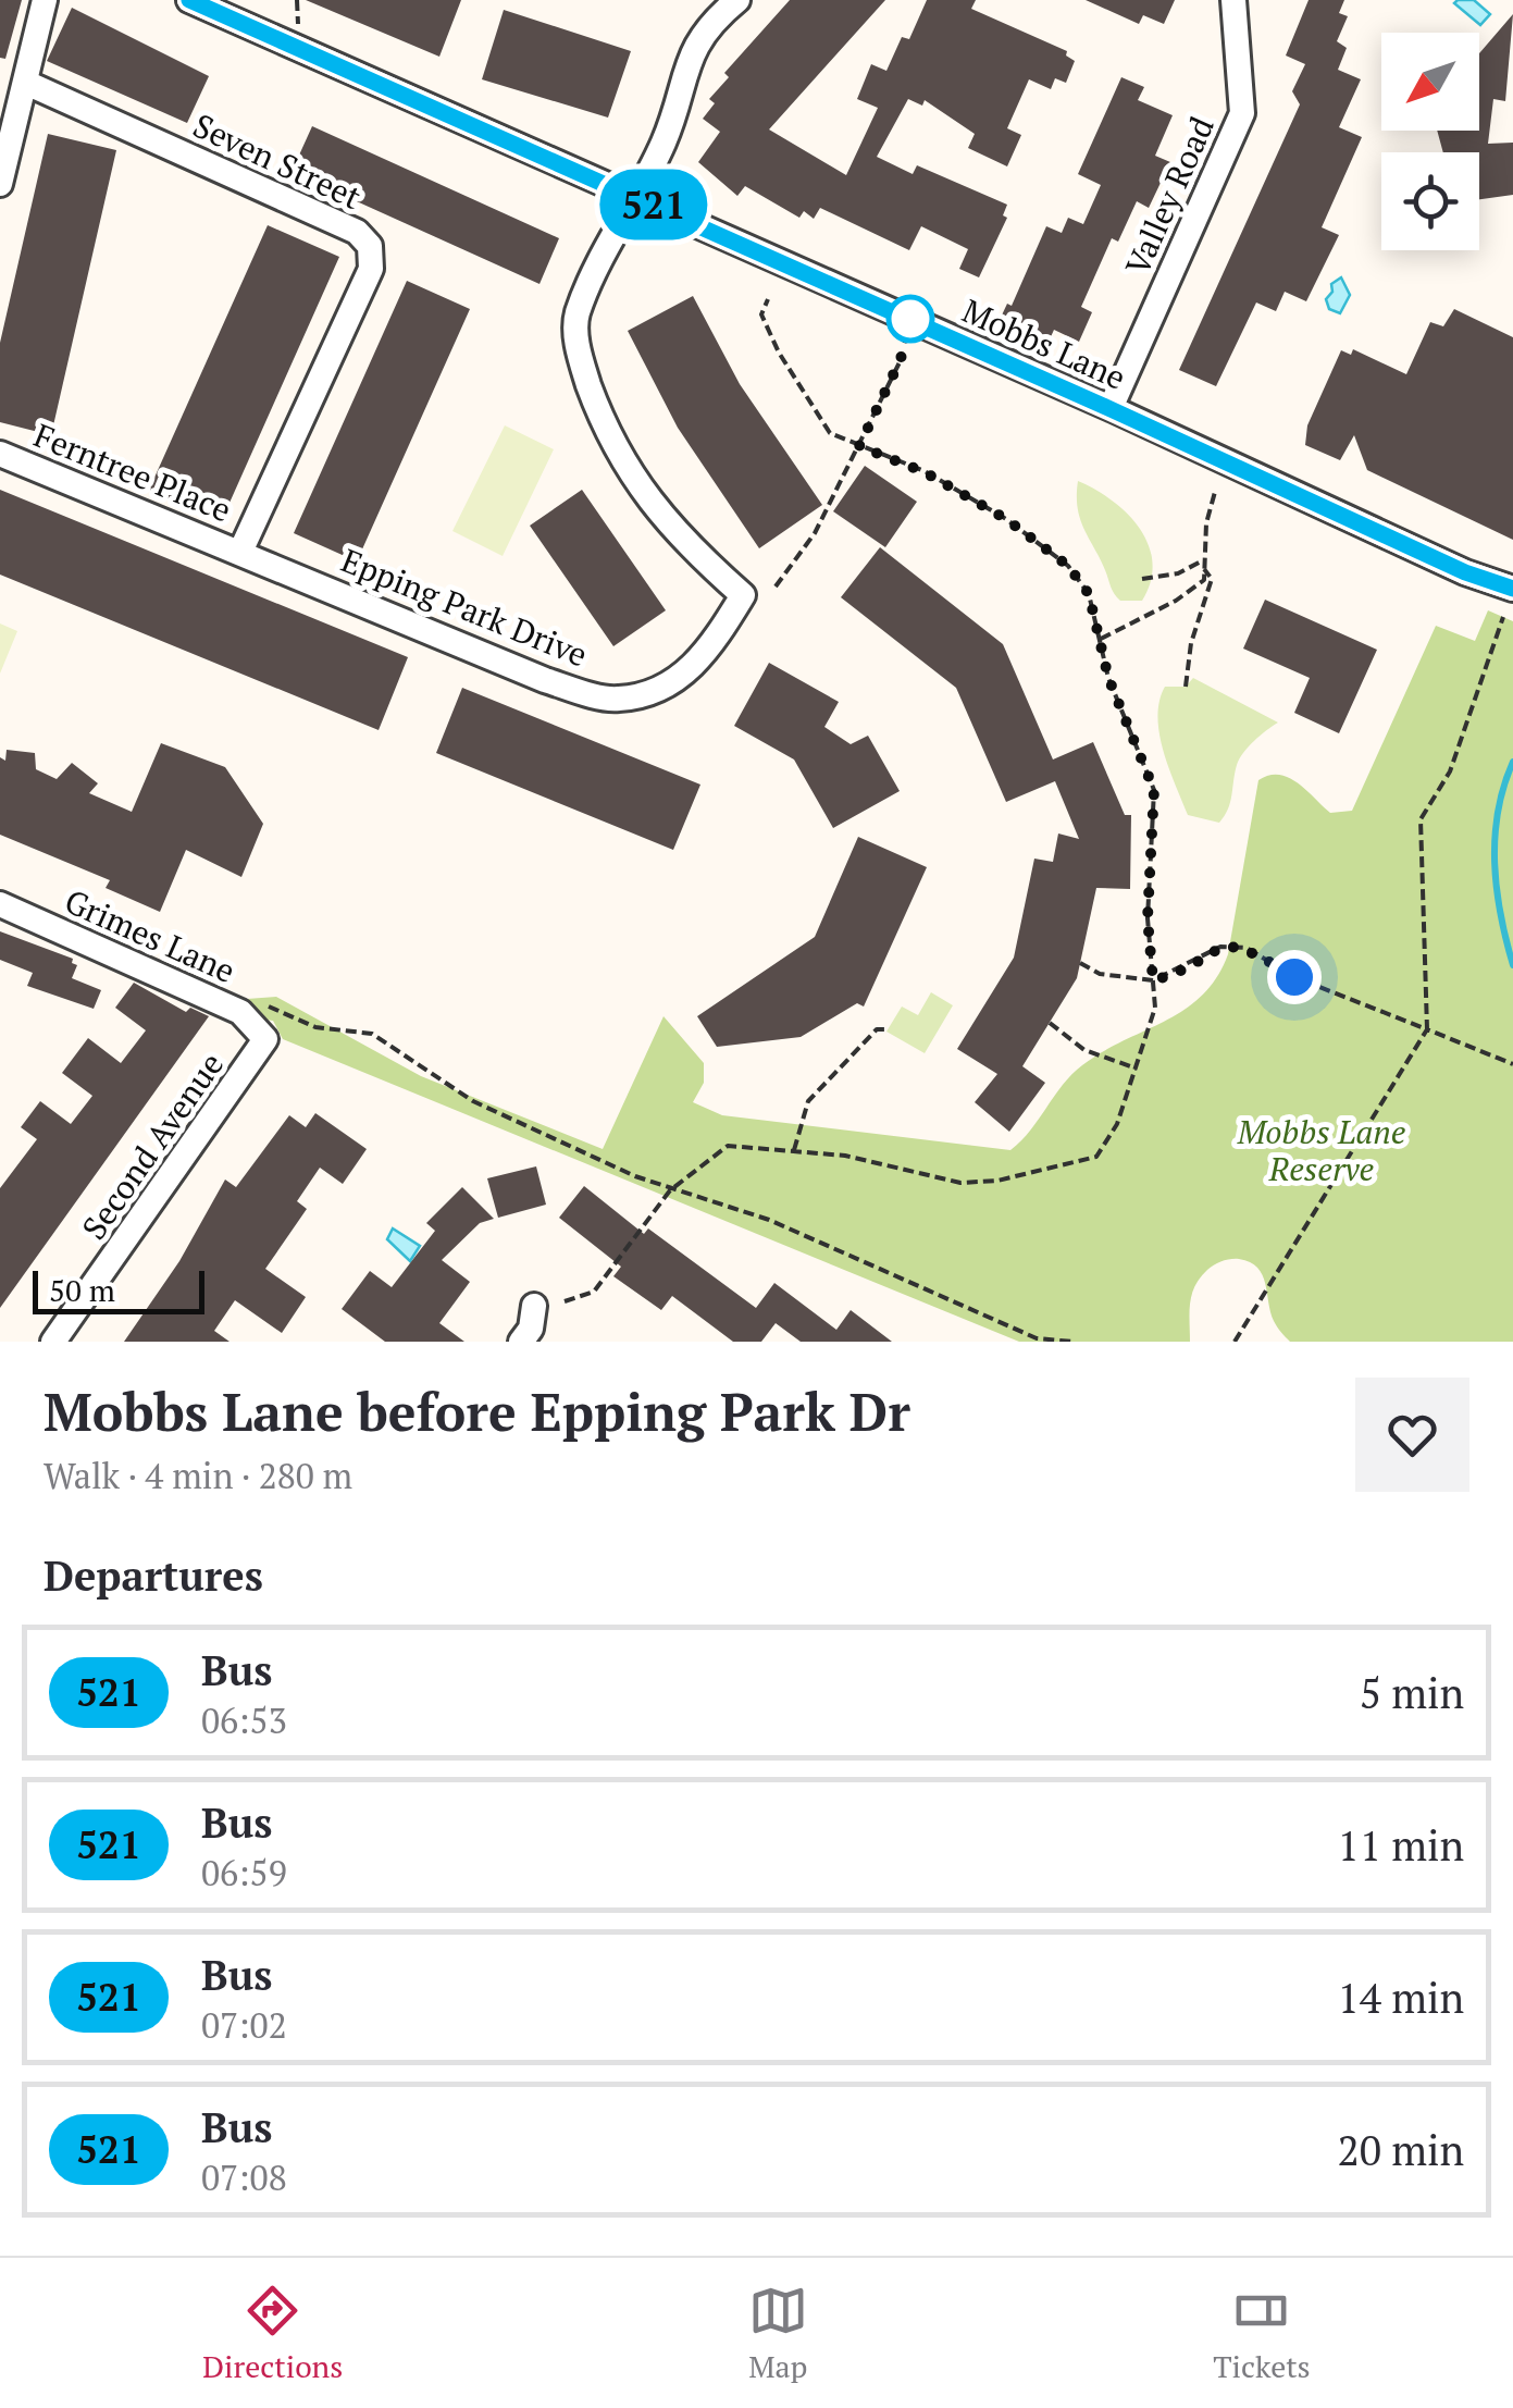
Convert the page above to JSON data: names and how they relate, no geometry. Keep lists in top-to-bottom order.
{
  "streets": {
    "street": [
      "Seven Street",
      "Valley Road",
      "Mobbs Lane",
      "Ferntree Place",
      "Epping Park Drive",
      "Grimes Lane",
      "Second Avenue"
    ]
  },
  "crossings": [
    ["Seven Street", "Ferntree Place"],
    ["Seven Street", "Epping Park Drive"],
    ["Valley Road", "Mobbs Lane"],
    ["Mobbs Lane", "Epping Park Drive"],
    ["Ferntree Place", "Epping Park Drive"],
    ["Grimes Lane", "Second Avenue"]
  ],
  "parks": ["Mobbs Lane Reserve"],
  "lines": ["bus line 521"],
  "scale_bar": "50 m",
  "north": "bottom left",
  "page": {
    "on_map": "521",
    "scale": "50 m",
    "heading": [
      ["Mobbs Lane before Epping Park Dr", "Walk · 4 min · 280 m"],
      "Departures"
    ],
    "list": [
      {
        "mark": "521",
        "name": "Bus",
        "note": "06:53",
        "value": "5 min"
      },
      {
        "mark": "521",
        "name": "Bus",
        "note": "06:59",
        "value": "11 min"
      },
      {
        "mark": "521",
        "name": "Bus",
        "note": "07:02",
        "value": "14 min"
      },
      {
        "mark": "521",
        "name": "Bus",
        "note": "07:08",
        "value": "20 min"
      }
    ],
    "tabs": ["Directions", "Map", "Tickets"]
  }
}
